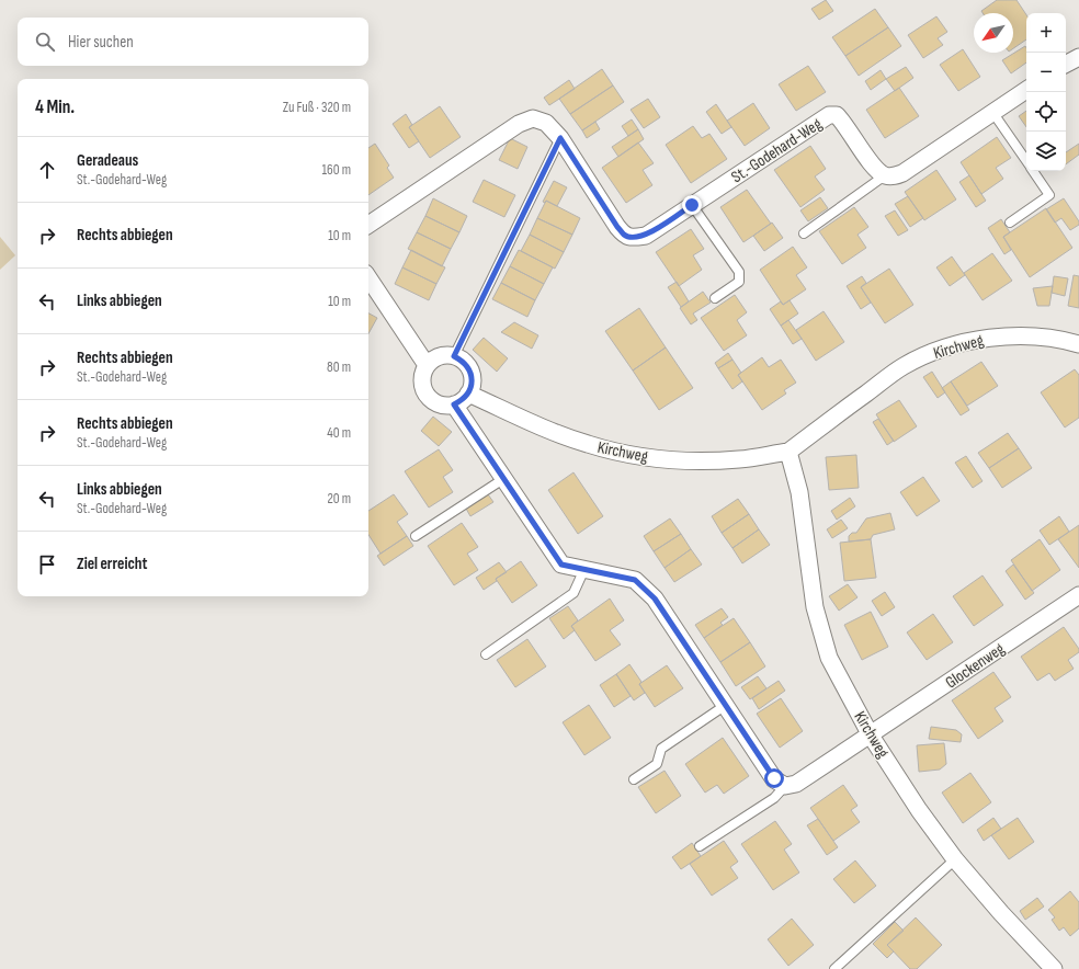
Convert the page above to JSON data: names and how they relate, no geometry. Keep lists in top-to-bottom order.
{
  "streets": {
    "street": ["St.-Godehard-Weg", "Kirchweg", "Glockenweg"]
  },
  "crossings": [
    ["Kirchweg", "Glockenweg"]
  ],
  "north": "bottom left",
  "page": {
    "map_buttons": ["+", "−"],
    "search": "Hier suchen",
    "heading": ["4 Min.", "Zu Fuß · 320 m"],
    "list": [
      ["Geradeaus", "St.-Godehard-Weg", "160 m"],
      ["Rechts abbiegen", "10 m"],
      ["Links abbiegen", "10 m"],
      ["Rechts abbiegen", "St.-Godehard-Weg", "80 m"],
      ["Rechts abbiegen", "St.-Godehard-Weg", "40 m"],
      ["Links abbiegen", "St.-Godehard-Weg", "20 m"],
      "Ziel erreicht"
    ]
  }
}
